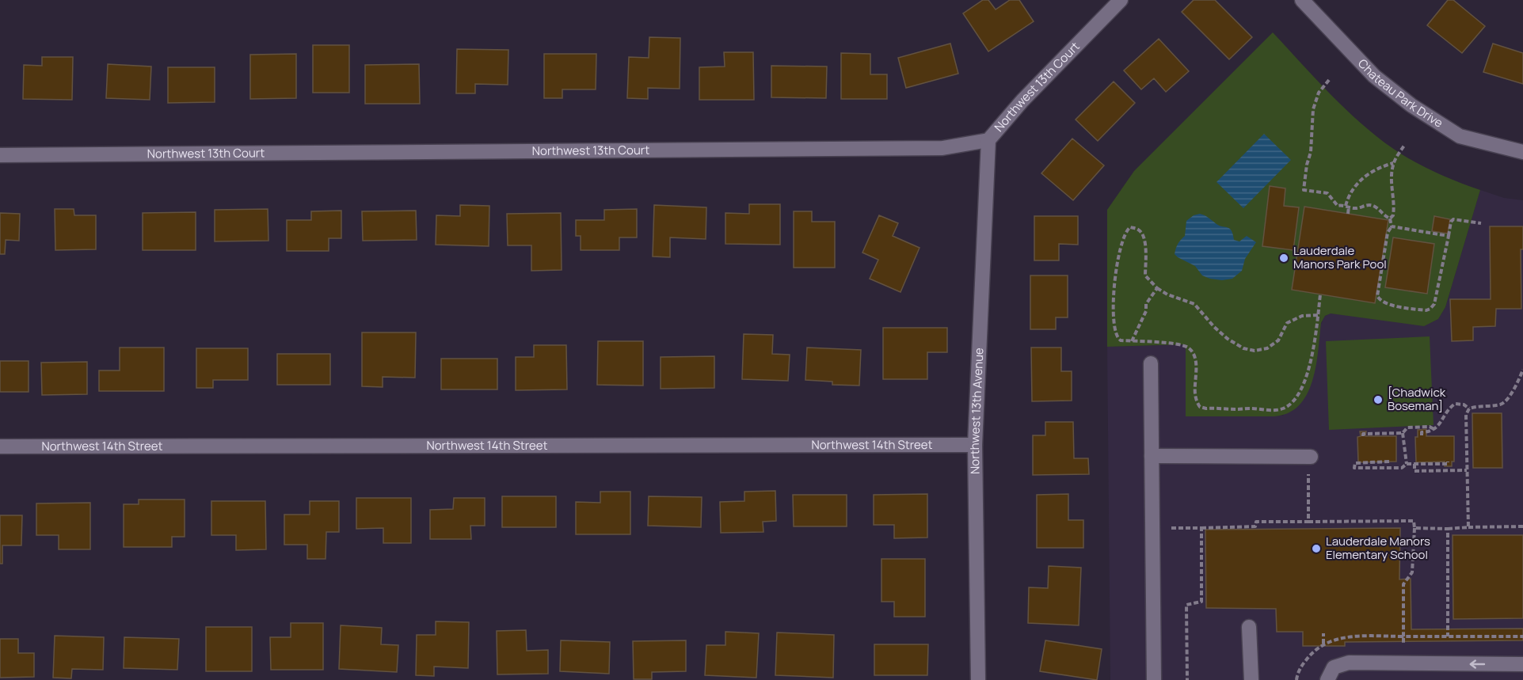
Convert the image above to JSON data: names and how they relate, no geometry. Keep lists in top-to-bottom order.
{
  "streets": {
    "street": [
      "Northwest 13th Court",
      "Chateau Park Drive",
      "Northwest 13th Avenue",
      "Northwest 14th Street"
    ]
  },
  "crossings": [
    ["Northwest 13th Court", "Northwest 13th Avenue"],
    ["Northwest 13th Avenue", "Northwest 14th Street"]
  ],
  "places": ["Lauderdale Manors Park Pool", "[Chadwick Boseman]", "Lauderdale Manors Elementary School"]
}
